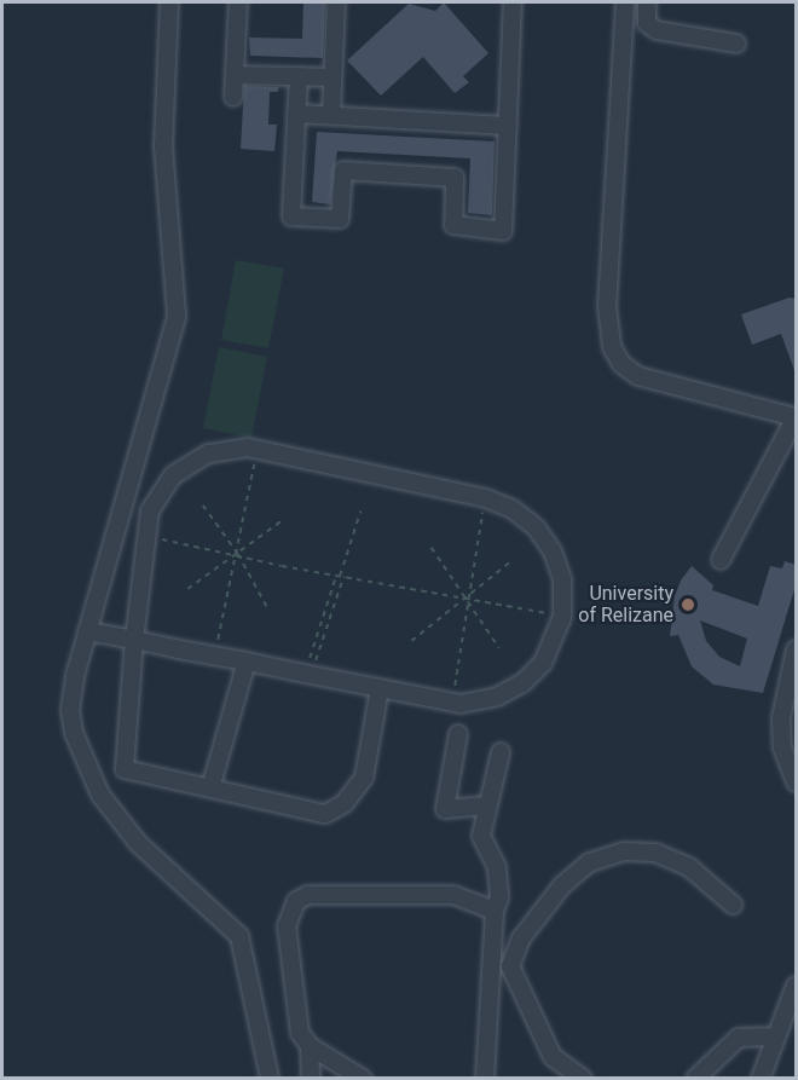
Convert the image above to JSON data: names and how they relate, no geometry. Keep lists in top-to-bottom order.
{
  "places": ["University of Relizane"]
}
